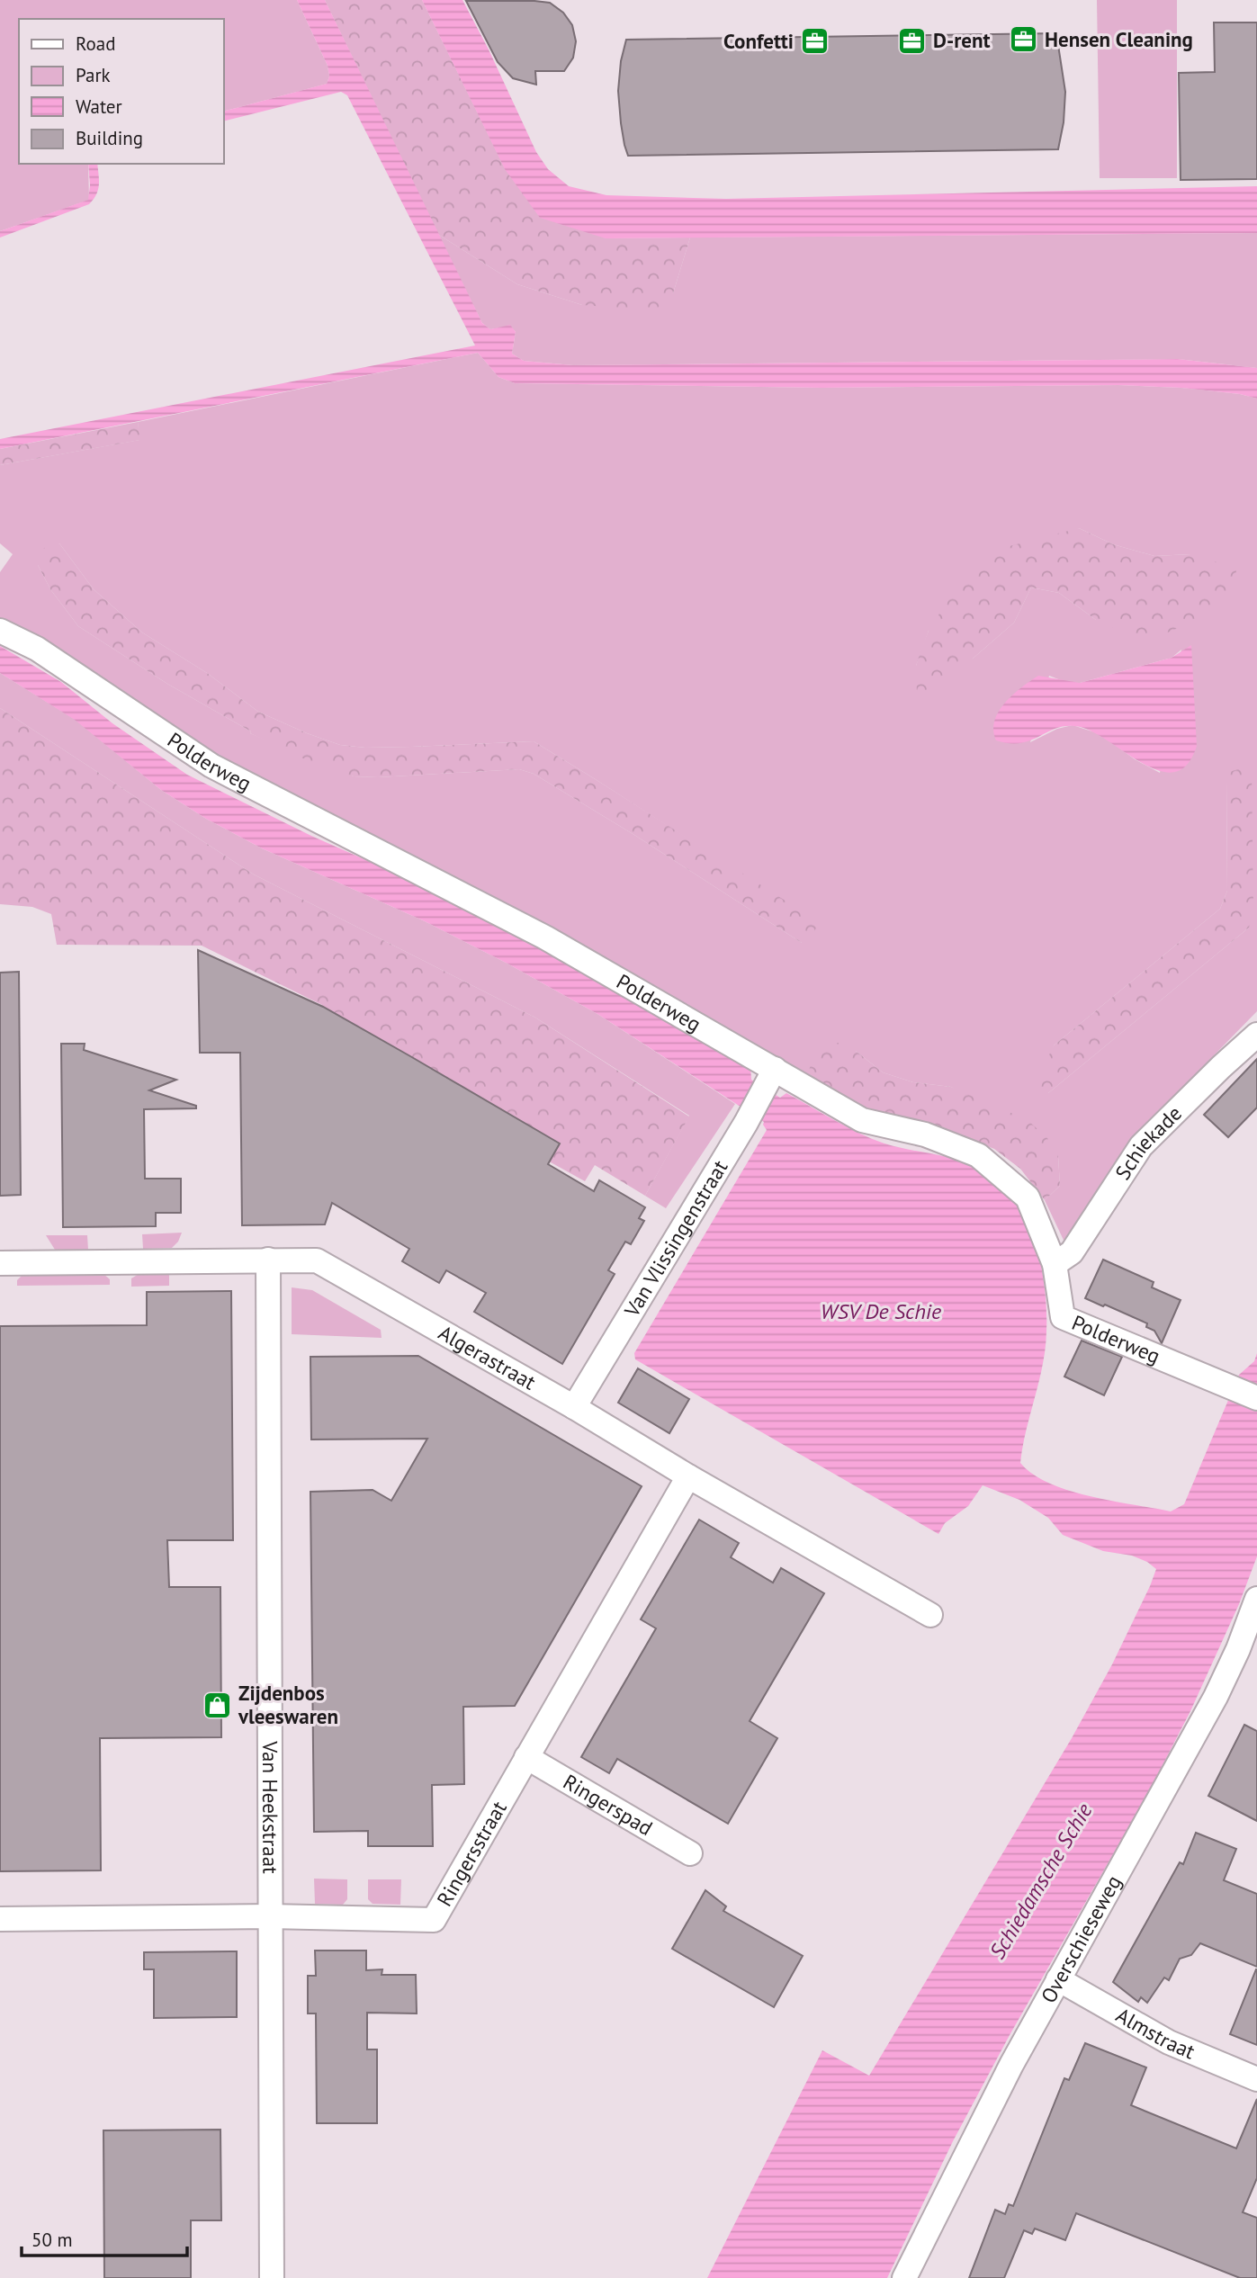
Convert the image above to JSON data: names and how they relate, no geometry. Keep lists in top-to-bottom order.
{
  "streets": {
    "street": [
      "Polderweg",
      "Schiekade",
      "Van Vlissingenstraat",
      "Algerastraat",
      "Ringerspad",
      "Van Heekstraat",
      "Ringersstraat",
      "Overschieseweg",
      "Almstraat"
    ]
  },
  "crossings": [
    ["Polderweg", "Schiekade"],
    ["Polderweg", "Van Vlissingenstraat"],
    ["Van Vlissingenstraat", "Algerastraat"],
    ["Algerastraat", "Van Heekstraat"],
    ["Algerastraat", "Ringersstraat"],
    ["Ringerspad", "Ringersstraat"],
    ["Van Heekstraat", "Ringersstraat"],
    ["Overschieseweg", "Almstraat"]
  ],
  "water": ["WSV De Schie", "Schiedamsche Schie"],
  "places": {
    "office": ["Hensen Cleaning", "D-rent", "Confetti"],
    "shop": ["Zijdenbos vleeswaren"]
  },
  "legend": [
    "Road",
    "Park",
    "Water",
    "Building"
  ],
  "scale_bar": "50 m"
}
